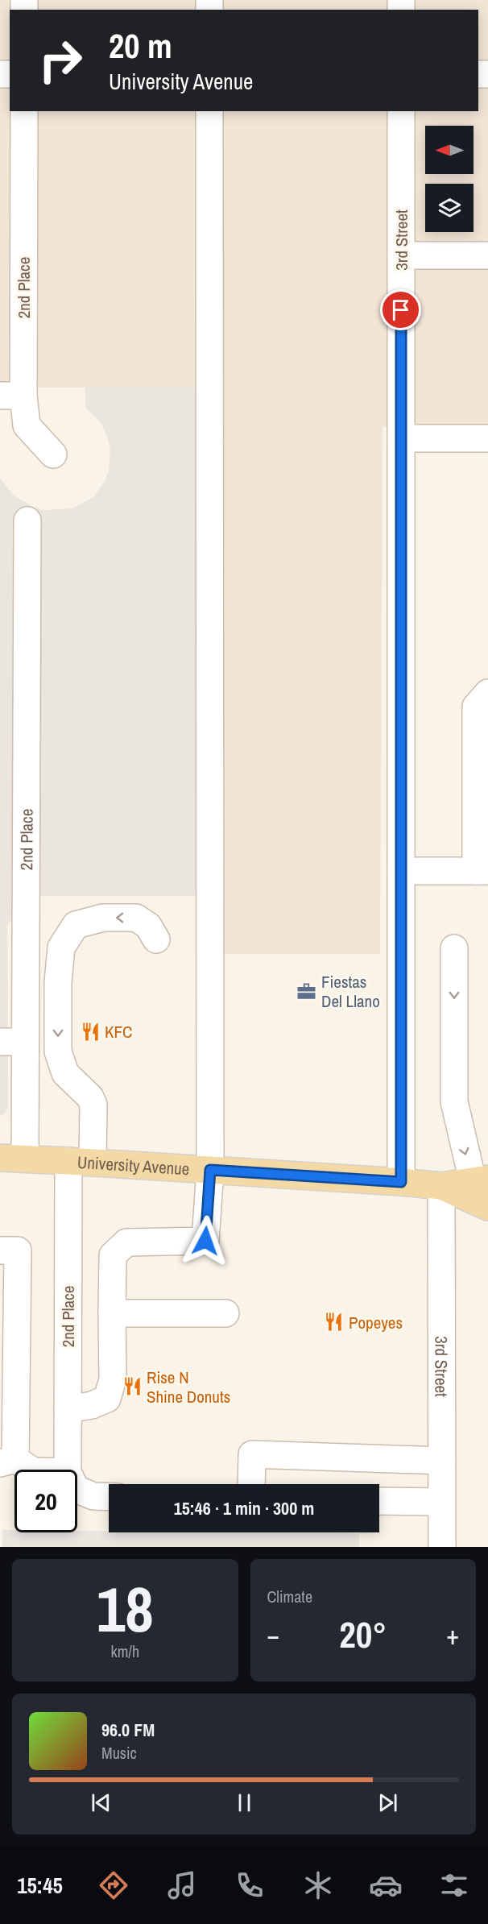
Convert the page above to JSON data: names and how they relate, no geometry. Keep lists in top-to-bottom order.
{
  "streets": {
    "main road": ["University Avenue"],
    "street": ["3rd Street", "2nd Place"]
  },
  "crossings": [
    ["3rd Street", "University Avenue"],
    ["2nd Place", "University Avenue"]
  ],
  "places": {
    "office": ["Fiestas Del Llano"],
    "restaurant": ["KFC", "Popeyes", "Rise N Shine Donuts"]
  },
  "north": "left",
  "page": {
    "turn": ["20 m", "University Avenue"],
    "limit": "20",
    "trip": "15:46 · 1 min · 300 m",
    "tile": [
      ["18", "km/h"],
      "Climate"
    ],
    "heat": ["−", "20°", "+"],
    "song": ["96.0 FM", "Music"],
    "tabs": "15:45"
  }
}
